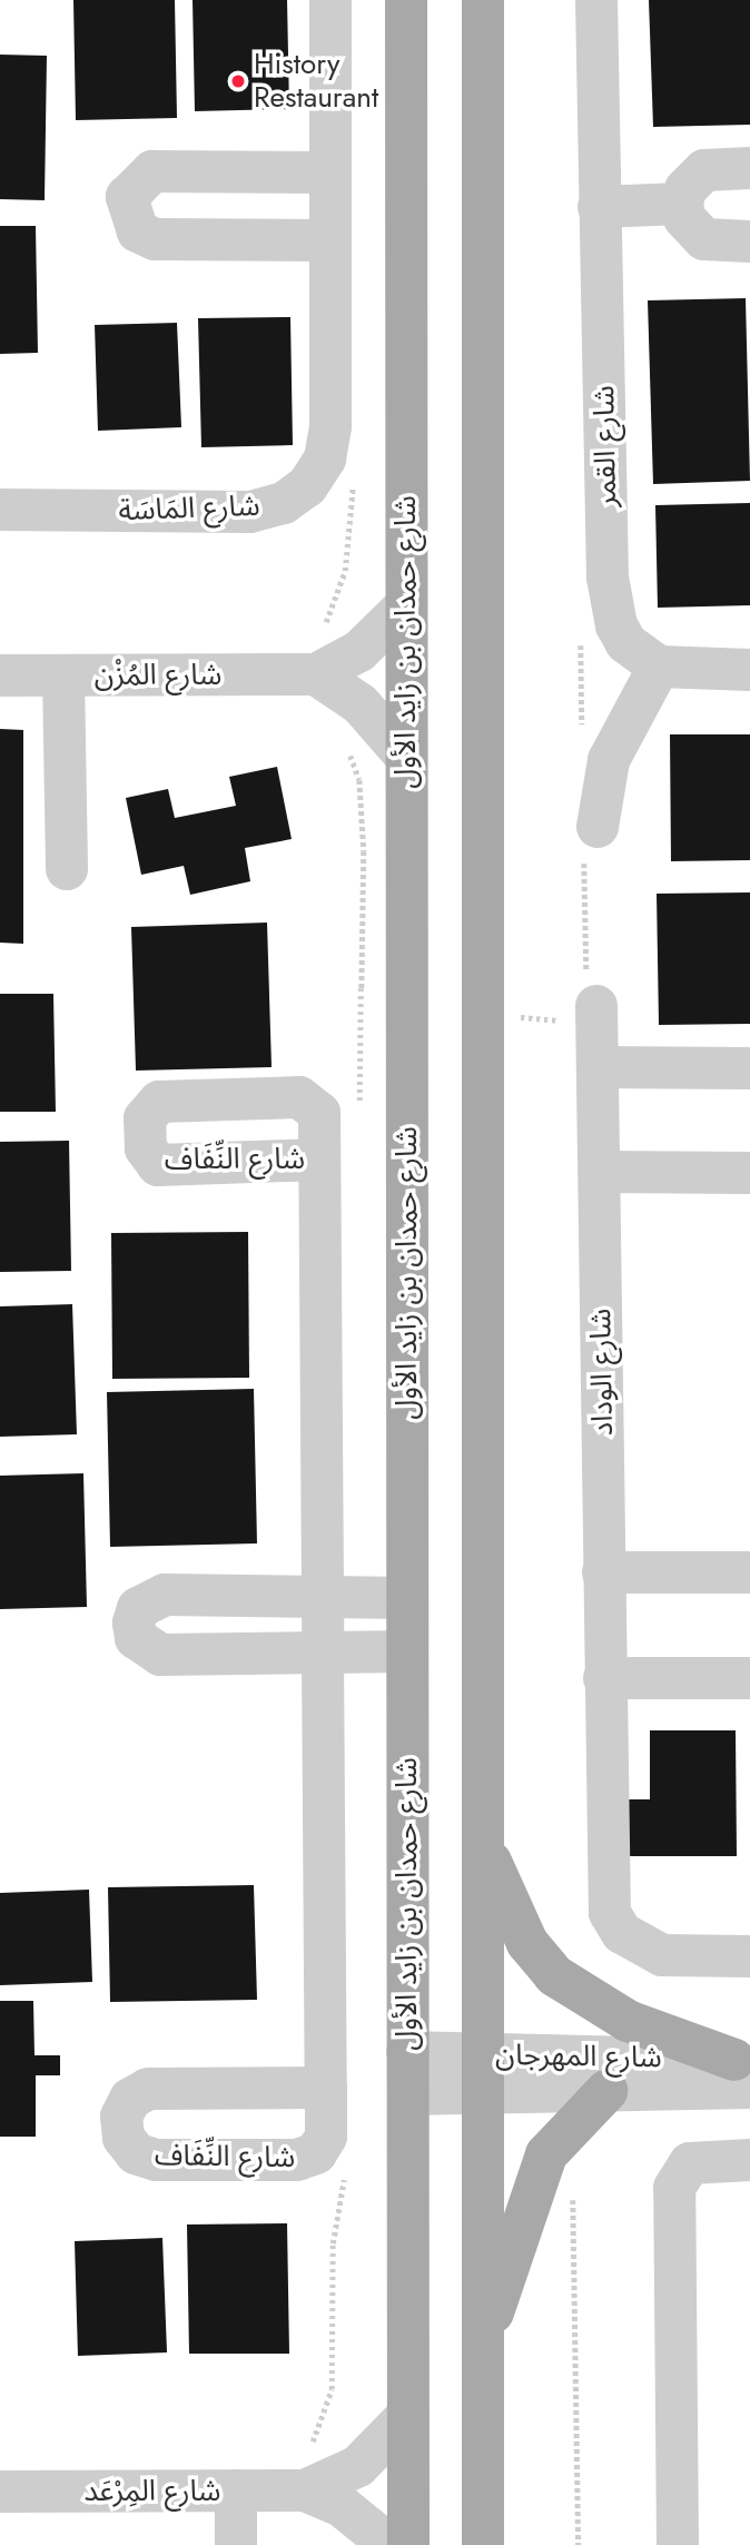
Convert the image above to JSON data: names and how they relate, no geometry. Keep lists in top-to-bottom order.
{
  "streets": {
    "main road": ["شارع حمدان بن زايد الأول"],
    "street": [
      "شارع القمر",
      "شارع المَاسَة",
      "شارع المُزْن",
      "شارع النِّفَاف",
      "شارع الوداد",
      "شارع المهرجان",
      "شارع المِرْعَد"
    ]
  },
  "crossings": [
    ["شارع حمدان بن زايد الأول", "شارع المُزْن"],
    ["شارع حمدان بن زايد الأول", "شارع المهرجان"],
    ["شارع حمدان بن زايد الأول", "شارع المِرْعَد"]
  ],
  "places": ["History Restaurant"]
}
